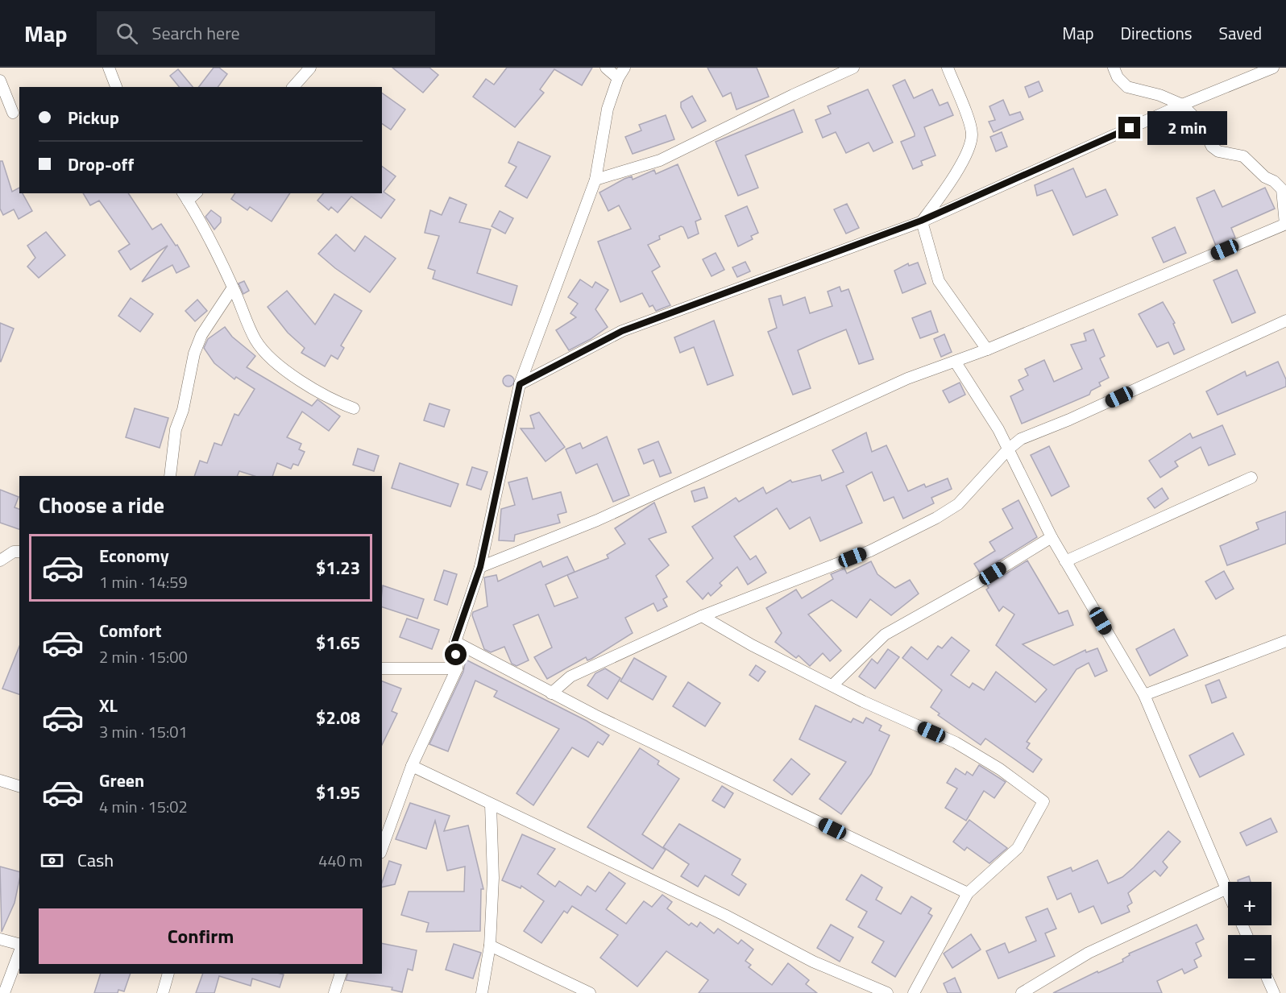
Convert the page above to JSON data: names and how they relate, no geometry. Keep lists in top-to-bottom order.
{
  "page": {
    "header": "Map",
    "search": "Search here",
    "nav": ["Map", "Directions", "Saved"],
    "banner": ["Pickup", "Drop-off"],
    "bubble": "2 min",
    "heading": "Choose a ride",
    "list": [
      {
        "name": "Economy",
        "note": "1 min · 14:59",
        "value": "$1.23"
      },
      {
        "name": "Comfort",
        "note": "2 min · 15:00",
        "value": "$1.65"
      },
      {
        "name": "XL",
        "note": "3 min · 15:01",
        "value": "$2.08"
      },
      {
        "name": "Green",
        "note": "4 min · 15:02",
        "value": "$1.95"
      }
    ],
    "pay": ["Cash", "440 m"],
    "map_buttons": ["+", "−"],
    "buttons": "Confirm"
  }
}
